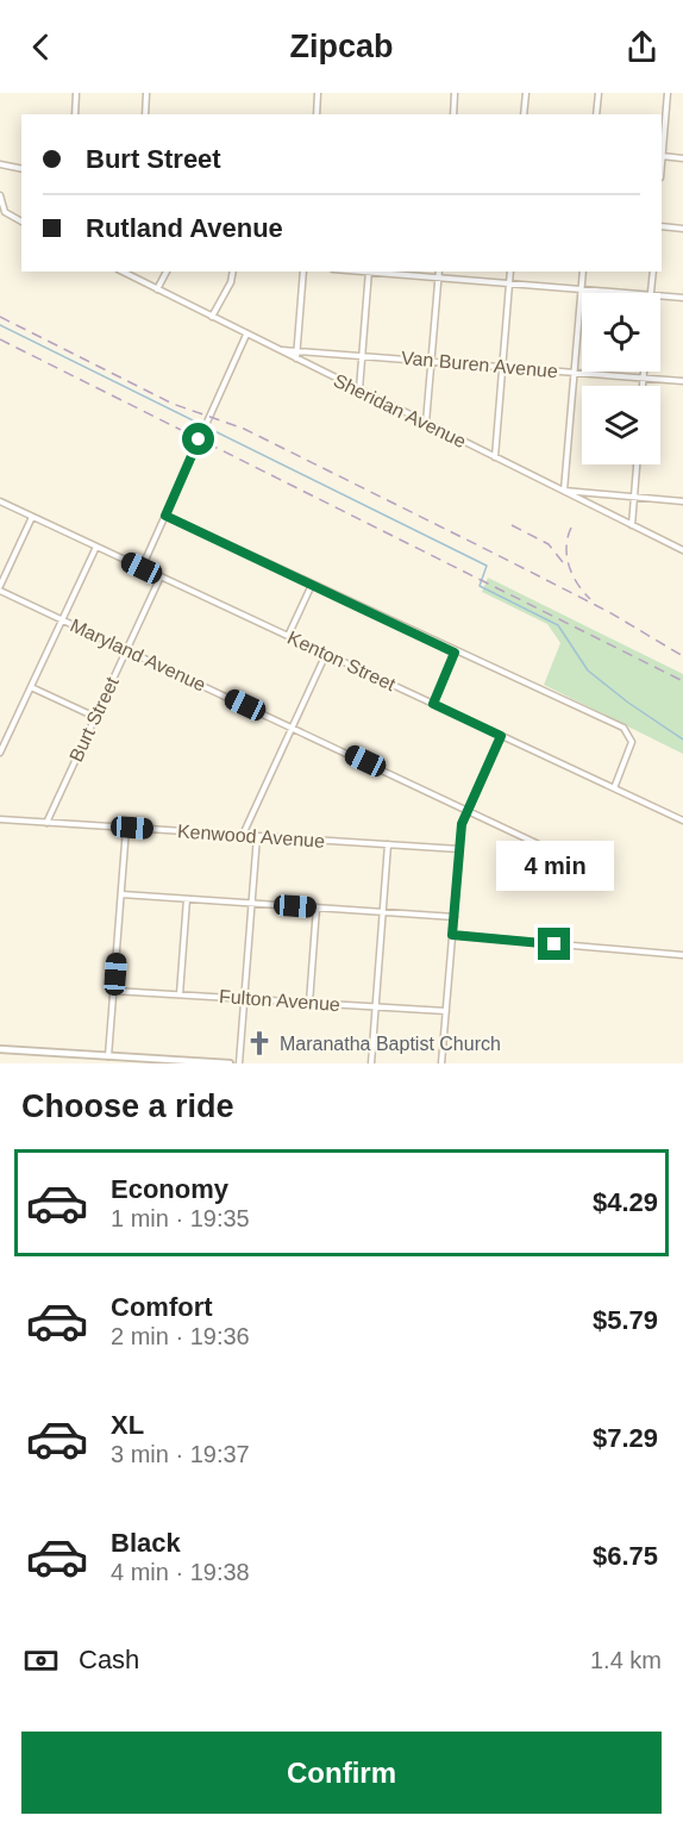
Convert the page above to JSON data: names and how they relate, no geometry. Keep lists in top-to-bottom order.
{
  "streets": {
    "street": [
      "Van Buren Avenue",
      "Sheridan Avenue",
      "Maryland Avenue",
      "Kenton Street",
      "Burt Street",
      "Kenwood Avenue",
      "Fulton Avenue"
    ]
  },
  "crossings": [
    ["Van Buren Avenue", "Sheridan Avenue"],
    ["Maryland Avenue", "Burt Street"],
    ["Kenton Street", "Burt Street"],
    ["Burt Street", "Kenwood Avenue"]
  ],
  "places": {
    "church": ["Maranatha Baptist Church"]
  },
  "page": {
    "header": "Zipcab",
    "banner": ["Burt Street", "Rutland Avenue"],
    "bubble": "4 min",
    "heading": "Choose a ride",
    "list": [
      {
        "name": "Economy",
        "note": "1 min · 19:35",
        "value": "$4.29"
      },
      {
        "name": "Comfort",
        "note": "2 min · 19:36",
        "value": "$5.79"
      },
      {
        "name": "XL",
        "note": "3 min · 19:37",
        "value": "$7.29"
      },
      {
        "name": "Black",
        "note": "4 min · 19:38",
        "value": "$6.75"
      }
    ],
    "pay": ["Cash", "1.4 km"],
    "buttons": "Confirm"
  }
}
